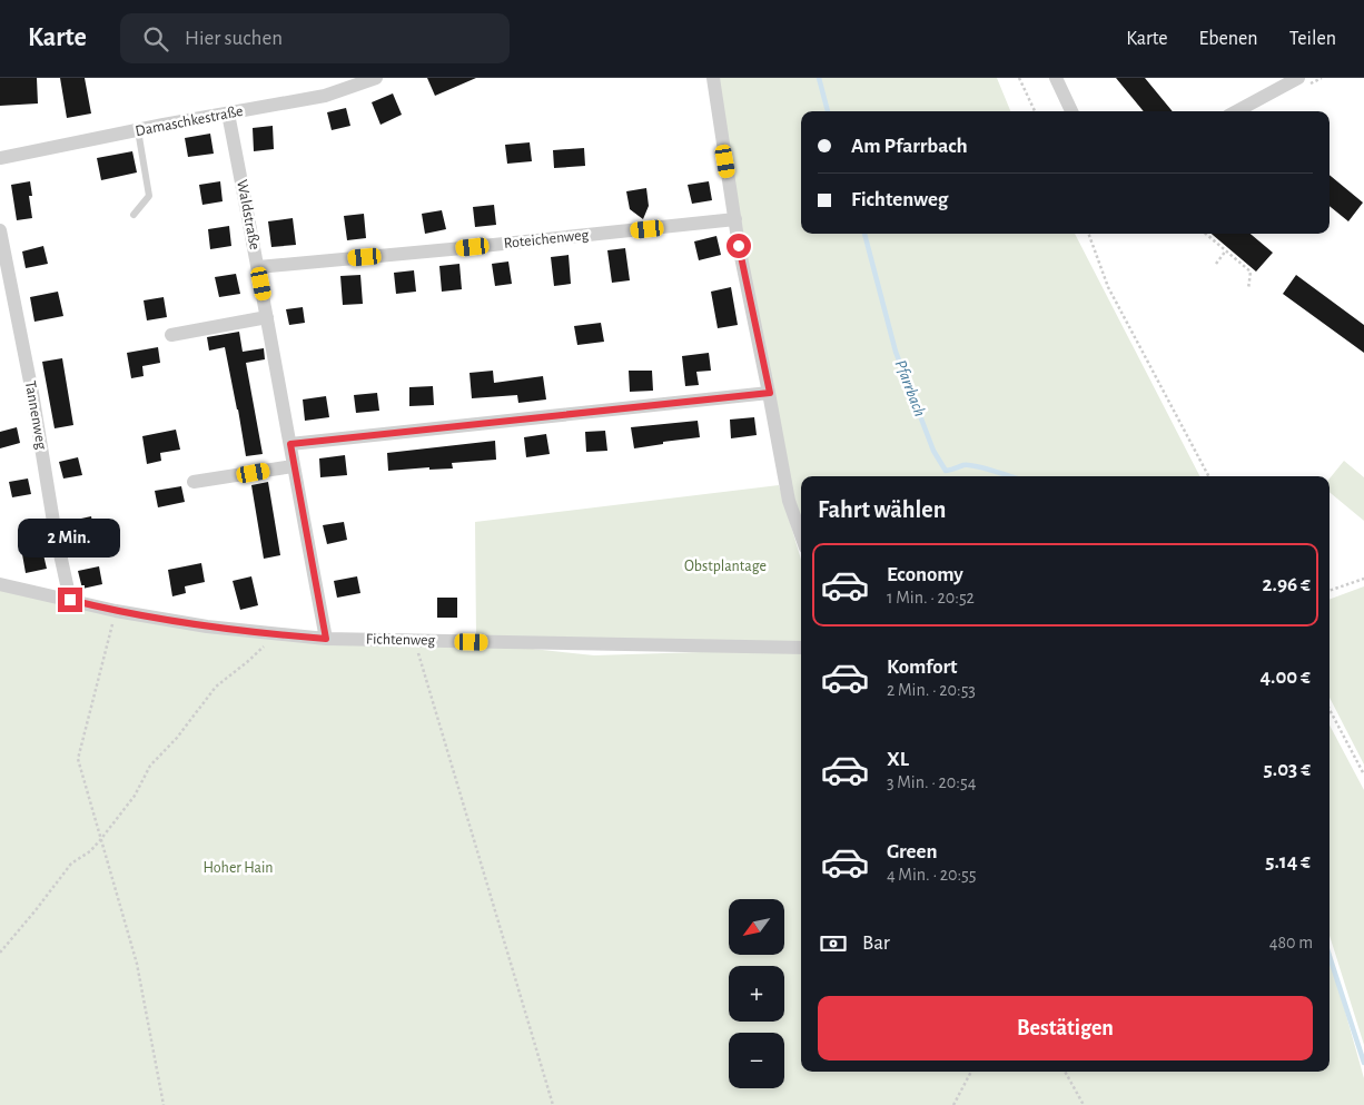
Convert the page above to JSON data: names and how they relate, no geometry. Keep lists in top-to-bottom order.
{
  "streets": {
    "street": [
      "Damaschkestraße",
      "Waldstraße",
      "Roteichenweg",
      "Tannenweg",
      "Fichtenweg"
    ]
  },
  "crossings": [
    ["Damaschkestraße", "Waldstraße"],
    ["Waldstraße", "Roteichenweg"],
    ["Waldstraße", "Fichtenweg"],
    ["Tannenweg", "Fichtenweg"]
  ],
  "water": ["Pfarrbach"],
  "parks": ["Obstplantage", "Hoher Hain"],
  "north": "bottom left",
  "page": {
    "header": "Karte",
    "search": "Hier suchen",
    "nav": ["Karte", "Ebenen", "Teilen"],
    "banner": ["Am Pfarrbach", "Fichtenweg"],
    "heading": "Fahrt wählen",
    "bubble": "2 Min.",
    "list": [
      {
        "name": "Economy",
        "note": "1 Min. · 20:52",
        "value": "2.96 €"
      },
      {
        "name": "Komfort",
        "note": "2 Min. · 20:53",
        "value": "4.00 €"
      },
      {
        "name": "XL",
        "note": "3 Min. · 20:54",
        "value": "5.03 €"
      },
      {
        "name": "Green",
        "note": "4 Min. · 20:55",
        "value": "5.14 €"
      }
    ],
    "map_buttons": ["+", "−"],
    "pay": ["Bar", "480 m"],
    "buttons": "Bestätigen"
  }
}
